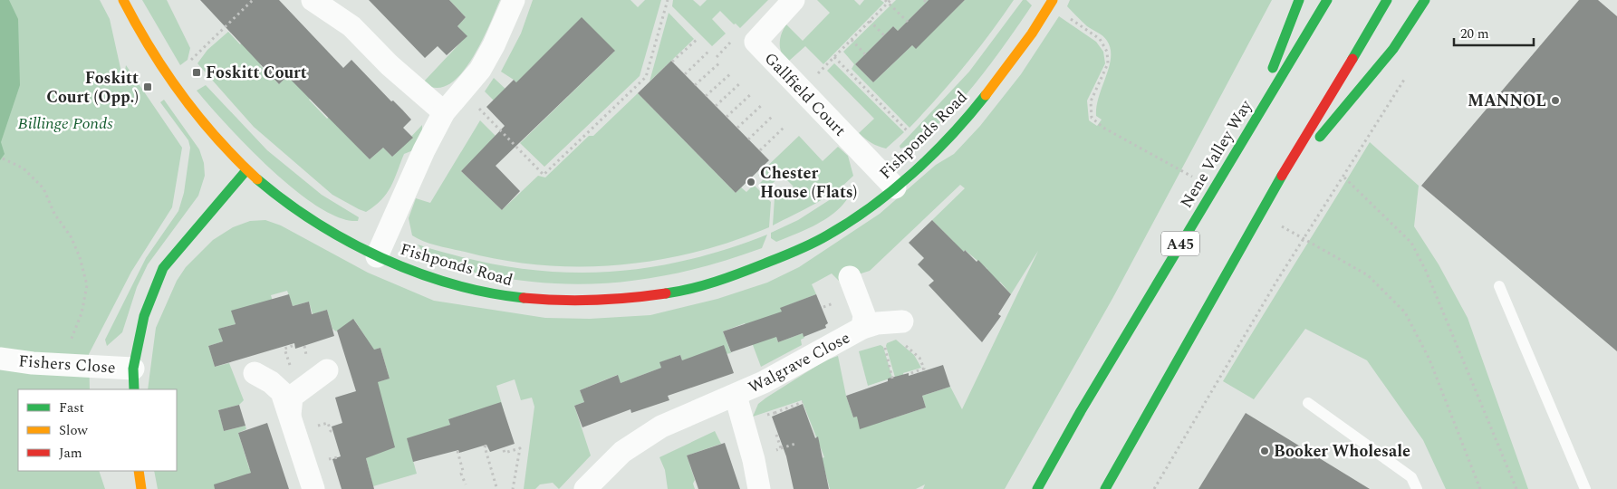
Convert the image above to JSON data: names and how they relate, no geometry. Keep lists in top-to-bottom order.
{
  "streets": {
    "main road": ["Fishponds Road", "Nene Valley Way", "A45"],
    "street": ["Gallfield Court", "Walgrave Close", "Fishers Close"]
  },
  "crossings": [
    ["Gallfield Court", "Fishponds Road"]
  ],
  "parks": ["Billinge Ponds"],
  "places": {
    "transit": ["Foskitt Court", "Foskitt Court (Opp.)"],
    "other": ["MANNOL", "Chester House (Flats)", "Booker Wholesale"]
  },
  "legend": ["Fast", "Slow", "Jam"],
  "scale_bar": "20 m"
}
